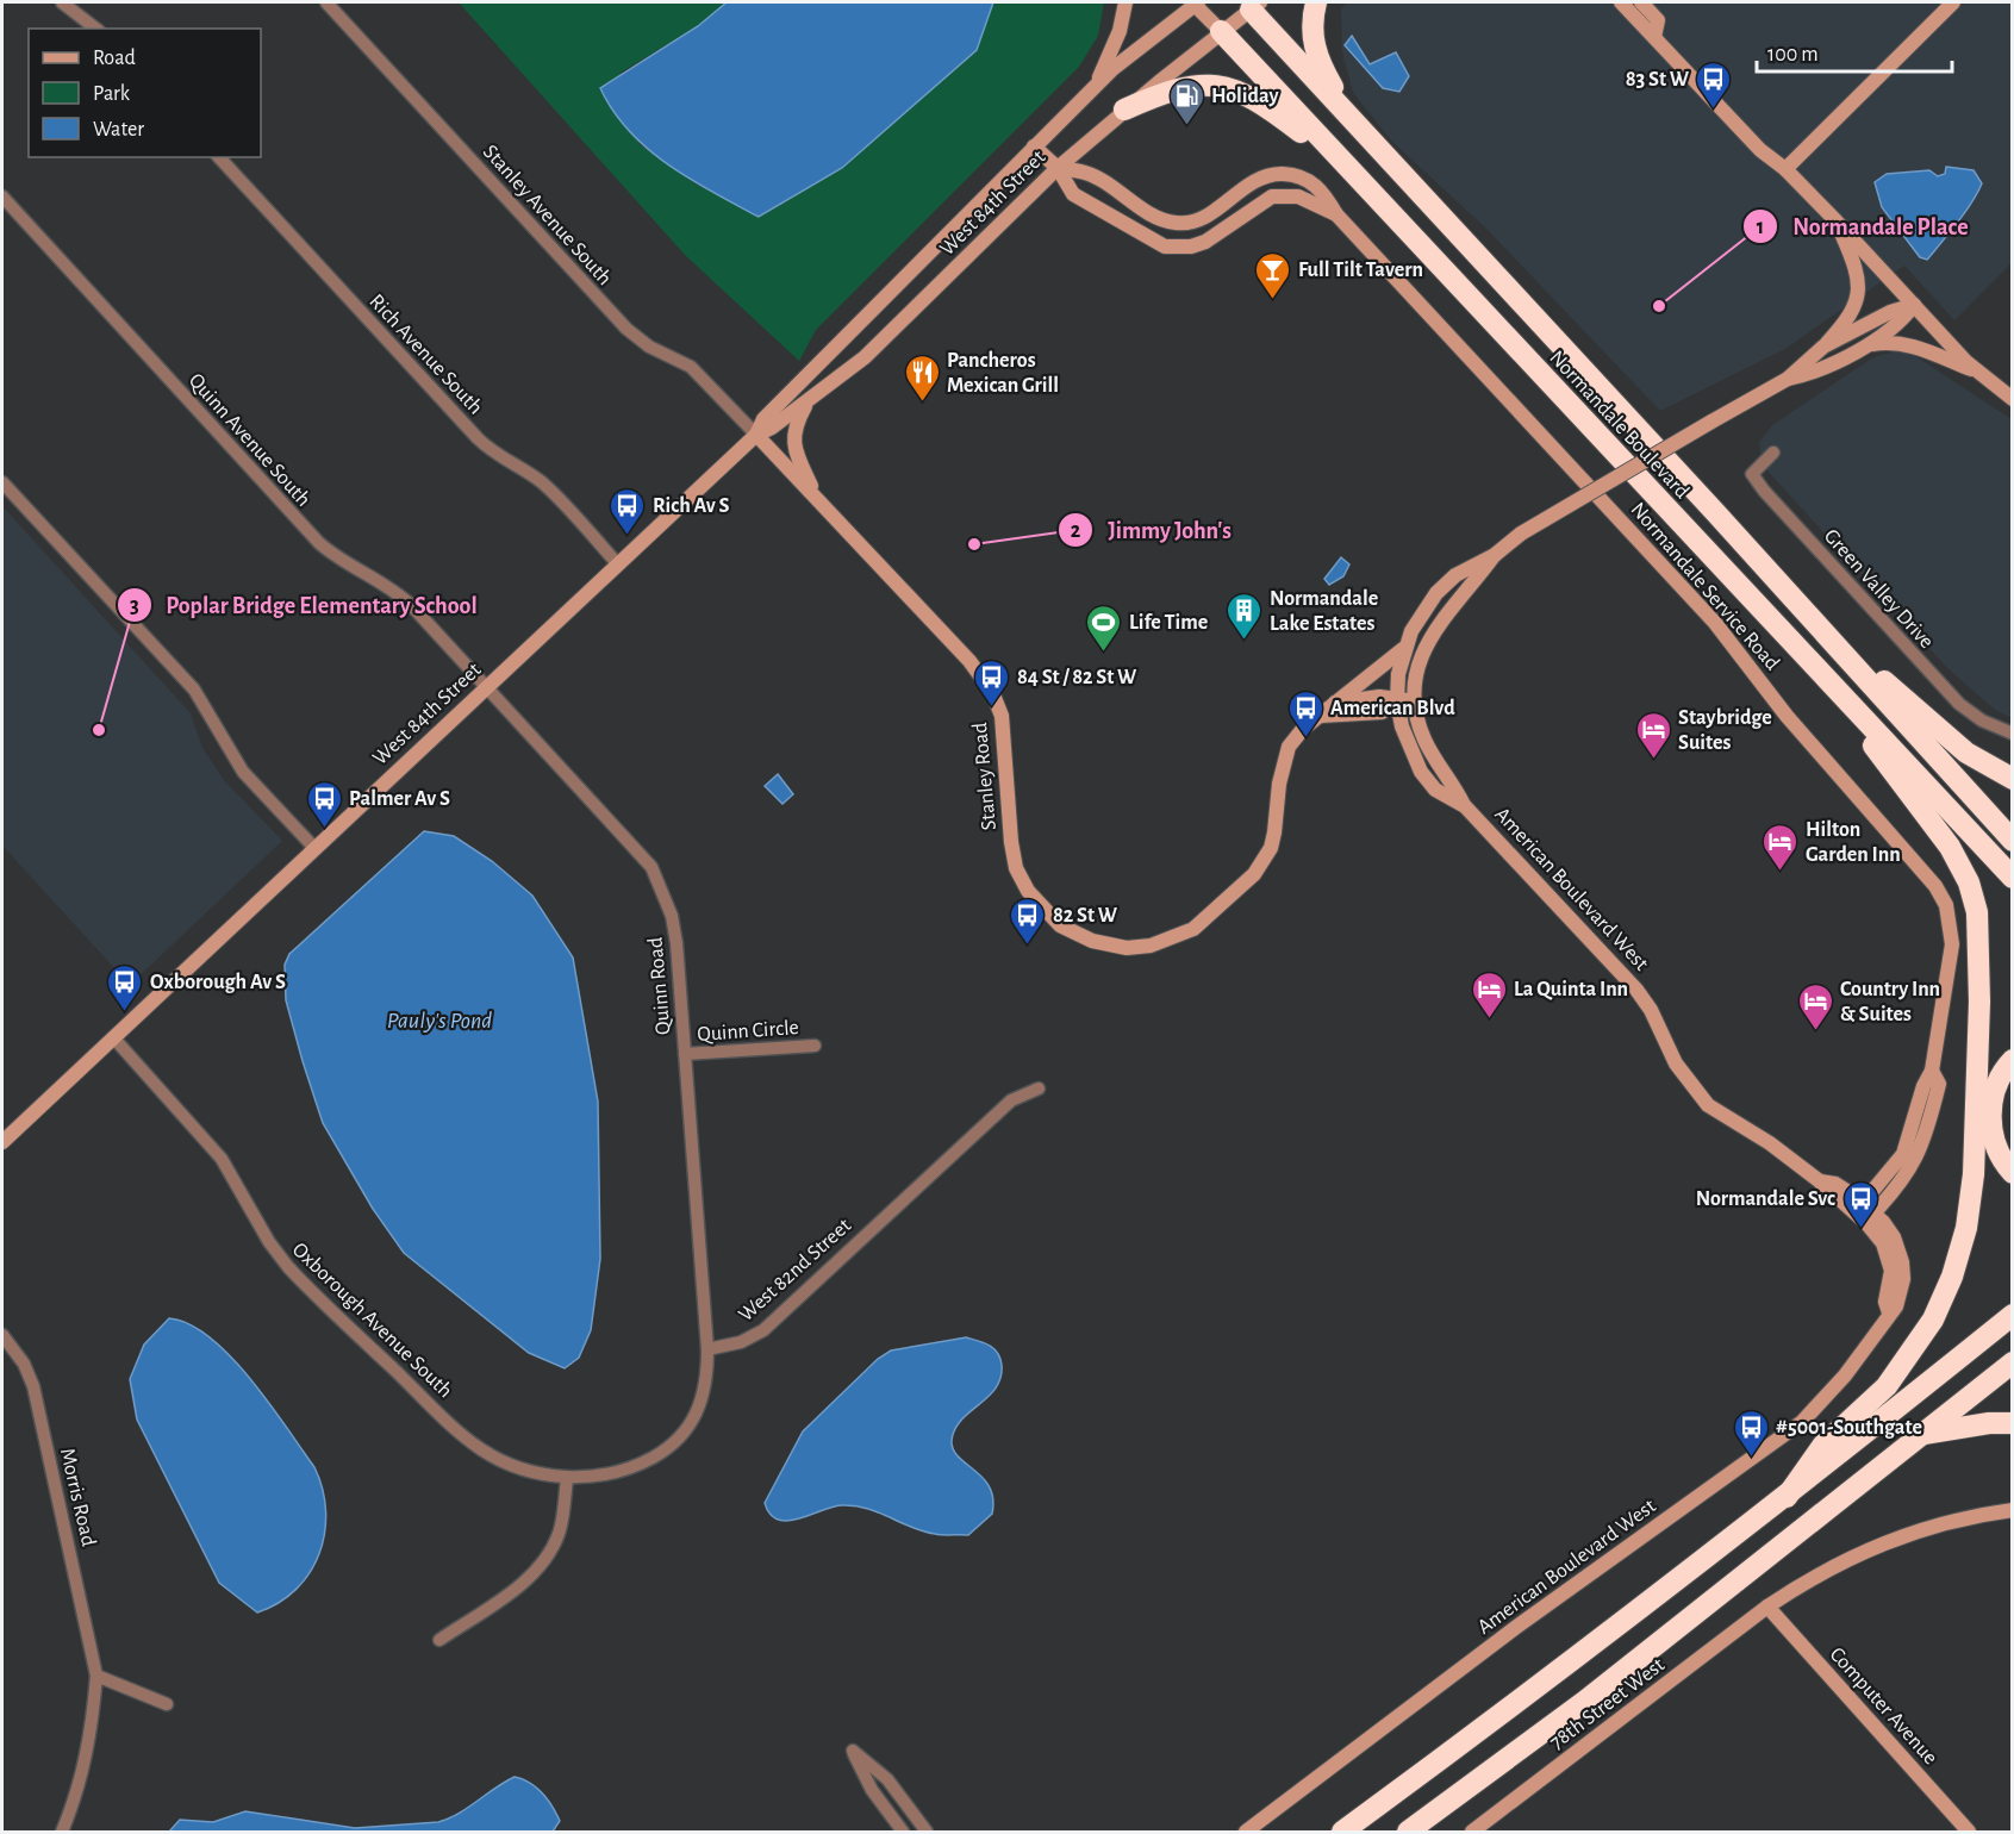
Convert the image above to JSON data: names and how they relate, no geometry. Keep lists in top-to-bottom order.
{
  "streets": {
    "highway": ["Normandale Boulevard"],
    "street": [
      "West 84th Street",
      "Stanley Avenue South",
      "Rich Avenue South",
      "Quinn Avenue South",
      "Normandale Service Road",
      "Green Valley Drive",
      "Stanley Road",
      "American Boulevard West",
      "Quinn Road",
      "Quinn Circle",
      "West 82nd Street",
      "Oxborough Avenue South",
      "Morris Road",
      "78th Street West",
      "Computer Avenue"
    ]
  },
  "crossings": [
    ["West 84th Street", "Stanley Avenue South"],
    ["West 84th Street", "Rich Avenue South"],
    ["West 84th Street", "Normandale Boulevard"],
    ["West 84th Street", "Quinn Avenue South"],
    ["West 84th Street", "Normandale Service Road"],
    ["West 84th Street", "Stanley Road"],
    ["West 84th Street", "Quinn Road"],
    ["West 84th Street", "Oxborough Avenue South"],
    ["Stanley Avenue South", "Stanley Road"],
    ["Quinn Avenue South", "Quinn Road"],
    ["Normandale Service Road", "American Boulevard West"],
    ["Quinn Road", "Quinn Circle"],
    ["Quinn Road", "West 82nd Street"],
    ["78th Street West", "Computer Avenue"]
  ],
  "water": ["Pauly's Pond"],
  "places": {
    "bus stop": [
      "83 St W",
      "Rich Av S",
      "84 St / 82 St W",
      "American Blvd",
      "Palmer Av S",
      "82 St W",
      "Oxborough Av S",
      "Normandale Svc",
      "#5001-Southgate"
    ],
    "fuel station": ["Holiday"],
    "bar": ["Full Tilt Tavern"],
    "other": ["Normandale Place", "Jimmy John's", "Poplar Bridge Elementary School"],
    "restaurant": ["Pancheros Mexican Grill"],
    "building": ["Normandale Lake Estates"],
    "sports": ["Life Time"],
    "hotel": [
      "Staybridge Suites",
      "Hilton Garden Inn",
      "La Quinta Inn",
      "Country Inn & Suites"
    ]
  },
  "legend": ["Road", "Park", "Water"],
  "scale_bar": "100 m"
}
